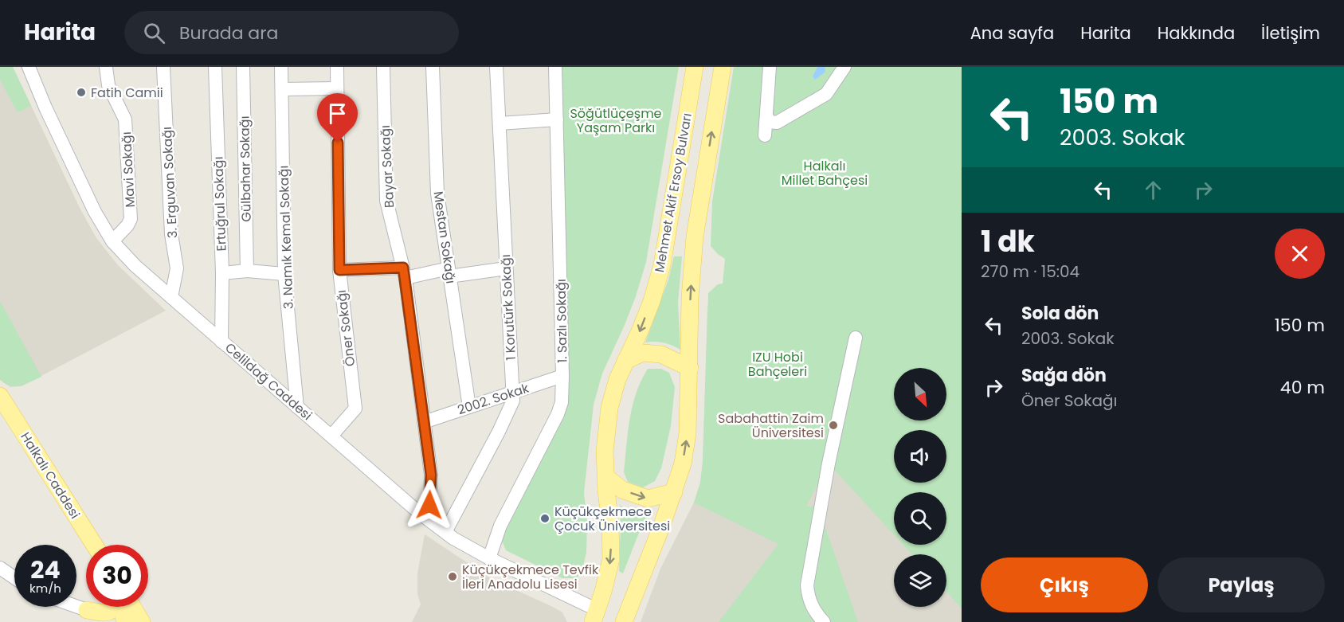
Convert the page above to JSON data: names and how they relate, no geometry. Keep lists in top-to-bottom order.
{
  "streets": {
    "main road": ["Mehmet Akif Ersoy Bulvarı", "Halkalı Caddesi"],
    "street": [
      "Bayar Sokağı",
      "Gülbahar Sokağı",
      "Mavi Sokağı",
      "3. Erguvan Sokağı",
      "Ertuğrul Sokağı",
      "3. Namık Kemal Sokağı",
      "Mestan Sokağı",
      "1 Korutürk Sokağı",
      "1. Sazlı Sokağı",
      "Öner Sokağı",
      "Celildağ Caddesi",
      "2002. Sokak"
    ]
  },
  "crossings": [
    ["Bayar Sokağı", "Celildağ Caddesi"],
    ["Bayar Sokağı", "2002. Sokak"],
    ["Mavi Sokağı", "Celildağ Caddesi"],
    ["3. Erguvan Sokağı", "Celildağ Caddesi"],
    ["Mehmet Akif Ersoy Bulvarı", "Celildağ Caddesi"],
    ["Ertuğrul Sokağı", "Celildağ Caddesi"],
    ["3. Namık Kemal Sokağı", "Celildağ Caddesi"],
    ["Mestan Sokağı", "2002. Sokak"],
    ["1 Korutürk Sokağı", "Celildağ Caddesi"],
    ["1 Korutürk Sokağı", "2002. Sokak"],
    ["1. Sazlı Sokağı", "Celildağ Caddesi"],
    ["1. Sazlı Sokağı", "2002. Sokak"],
    ["Öner Sokağı", "Celildağ Caddesi"]
  ],
  "parks": ["Söğütlüçeşme Yaşam Parkı", "Halkalı Millet Bahçesi", "IZU Hobi Bahçeleri"],
  "places": [
    "Fatih Camii",
    "Sabahattin Zaim Üniversitesi",
    "Küçükçekmece Çocuk Üniversitesi",
    "Küçükçekmece Tevfik İleri Anadolu Lisesi"
  ],
  "north": "bottom right",
  "page": {
    "header": "Harita",
    "search": "Burada ara",
    "nav": [
      "Ana sayfa",
      "Harita",
      "Hakkında",
      "İletişim"
    ],
    "turn": ["150 m", "2003. Sokak"],
    "heading": ["1 dk", "270 m · 15:04"],
    "list": [
      {
        "name": "Sola dön",
        "note": "2003. Sokak",
        "value": "150 m"
      },
      {
        "name": "Sağa dön",
        "note": "Öner Sokağı",
        "value": "40 m"
      }
    ],
    "speed": "24 km/h",
    "limit": "30",
    "buttons": ["Çıkış", "Paylaş"]
  }
}
